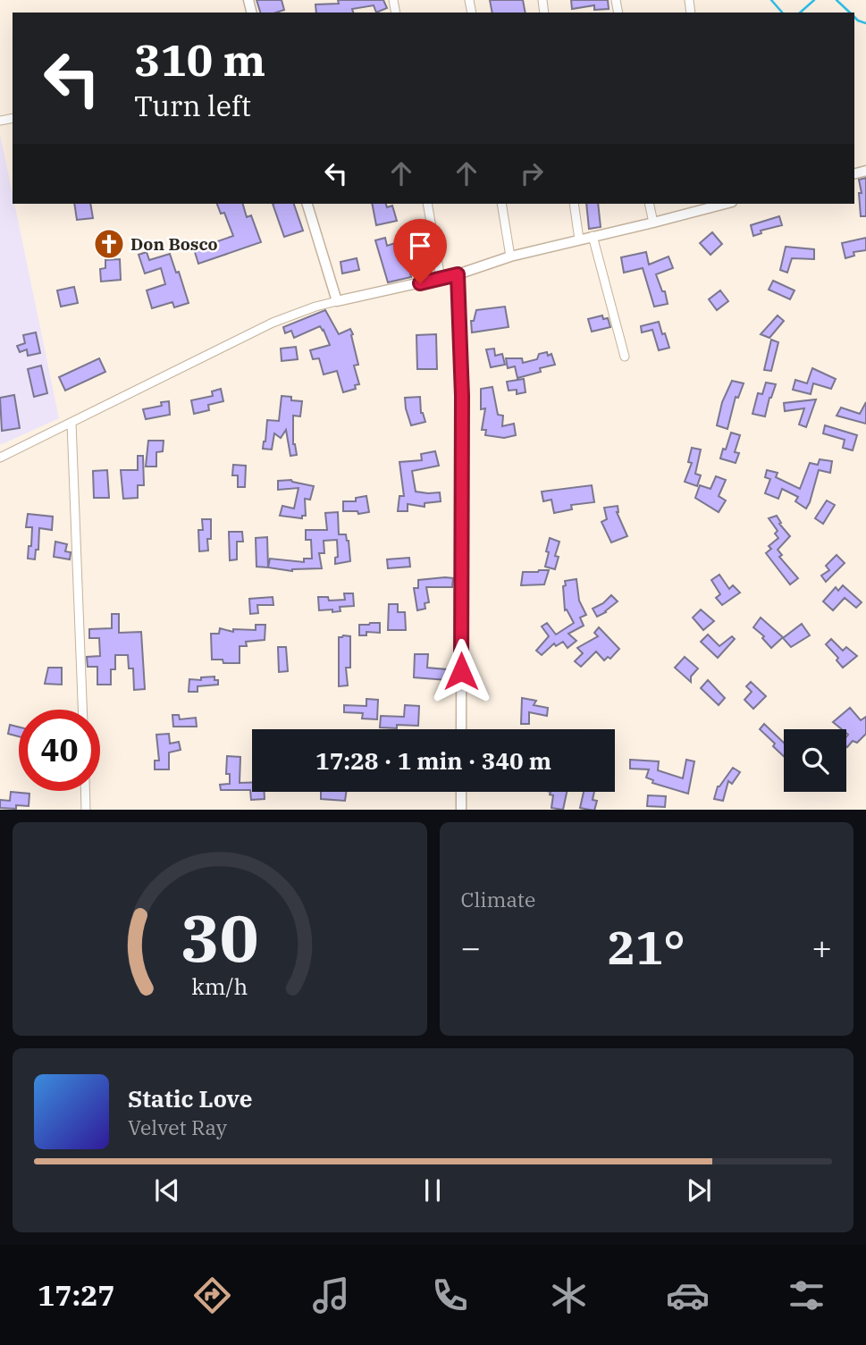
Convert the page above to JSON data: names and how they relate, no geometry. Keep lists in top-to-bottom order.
{
  "places": {
    "church": ["Don Bosco"]
  },
  "page": {
    "turn": ["310 m", "Turn left"],
    "limit": "40",
    "trip": "17:28 · 1 min · 340 m",
    "tile": "Climate",
    "heat": ["−", "21°", "+"],
    "song": ["Static Love", "Velvet Ray"],
    "tabs": "17:27",
    "gauge": ["30", "km/h"]
  }
}
